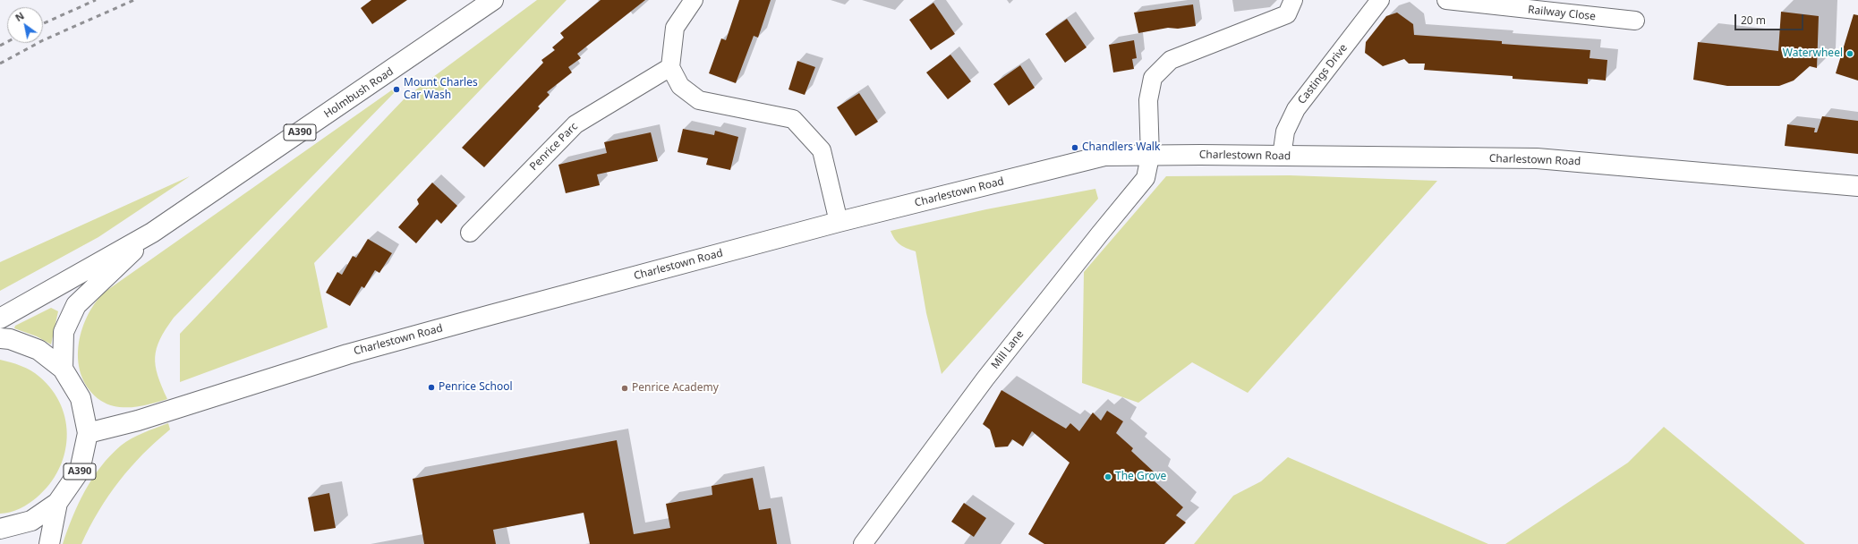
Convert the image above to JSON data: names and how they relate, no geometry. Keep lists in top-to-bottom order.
{
  "streets": {
    "main road": ["Holmbush Road", "A390", "Charlestown Road"],
    "street": [
      "Railway Close",
      "Castings Drive",
      "Penrice Parc",
      "Mill Lane"
    ]
  },
  "crossings": [
    ["Castings Drive", "Charlestown Road"],
    ["Holmbush Road", "A390"],
    ["A390", "Charlestown Road"],
    ["Charlestown Road", "Mill Lane"]
  ],
  "places": [
    "Waterwheel",
    "Mount Charles Car Wash",
    "Chandlers Walk",
    "Penrice School",
    "Penrice Academy",
    "The Grove"
  ],
  "scale_bar": "20 m",
  "north": "top left"
}
